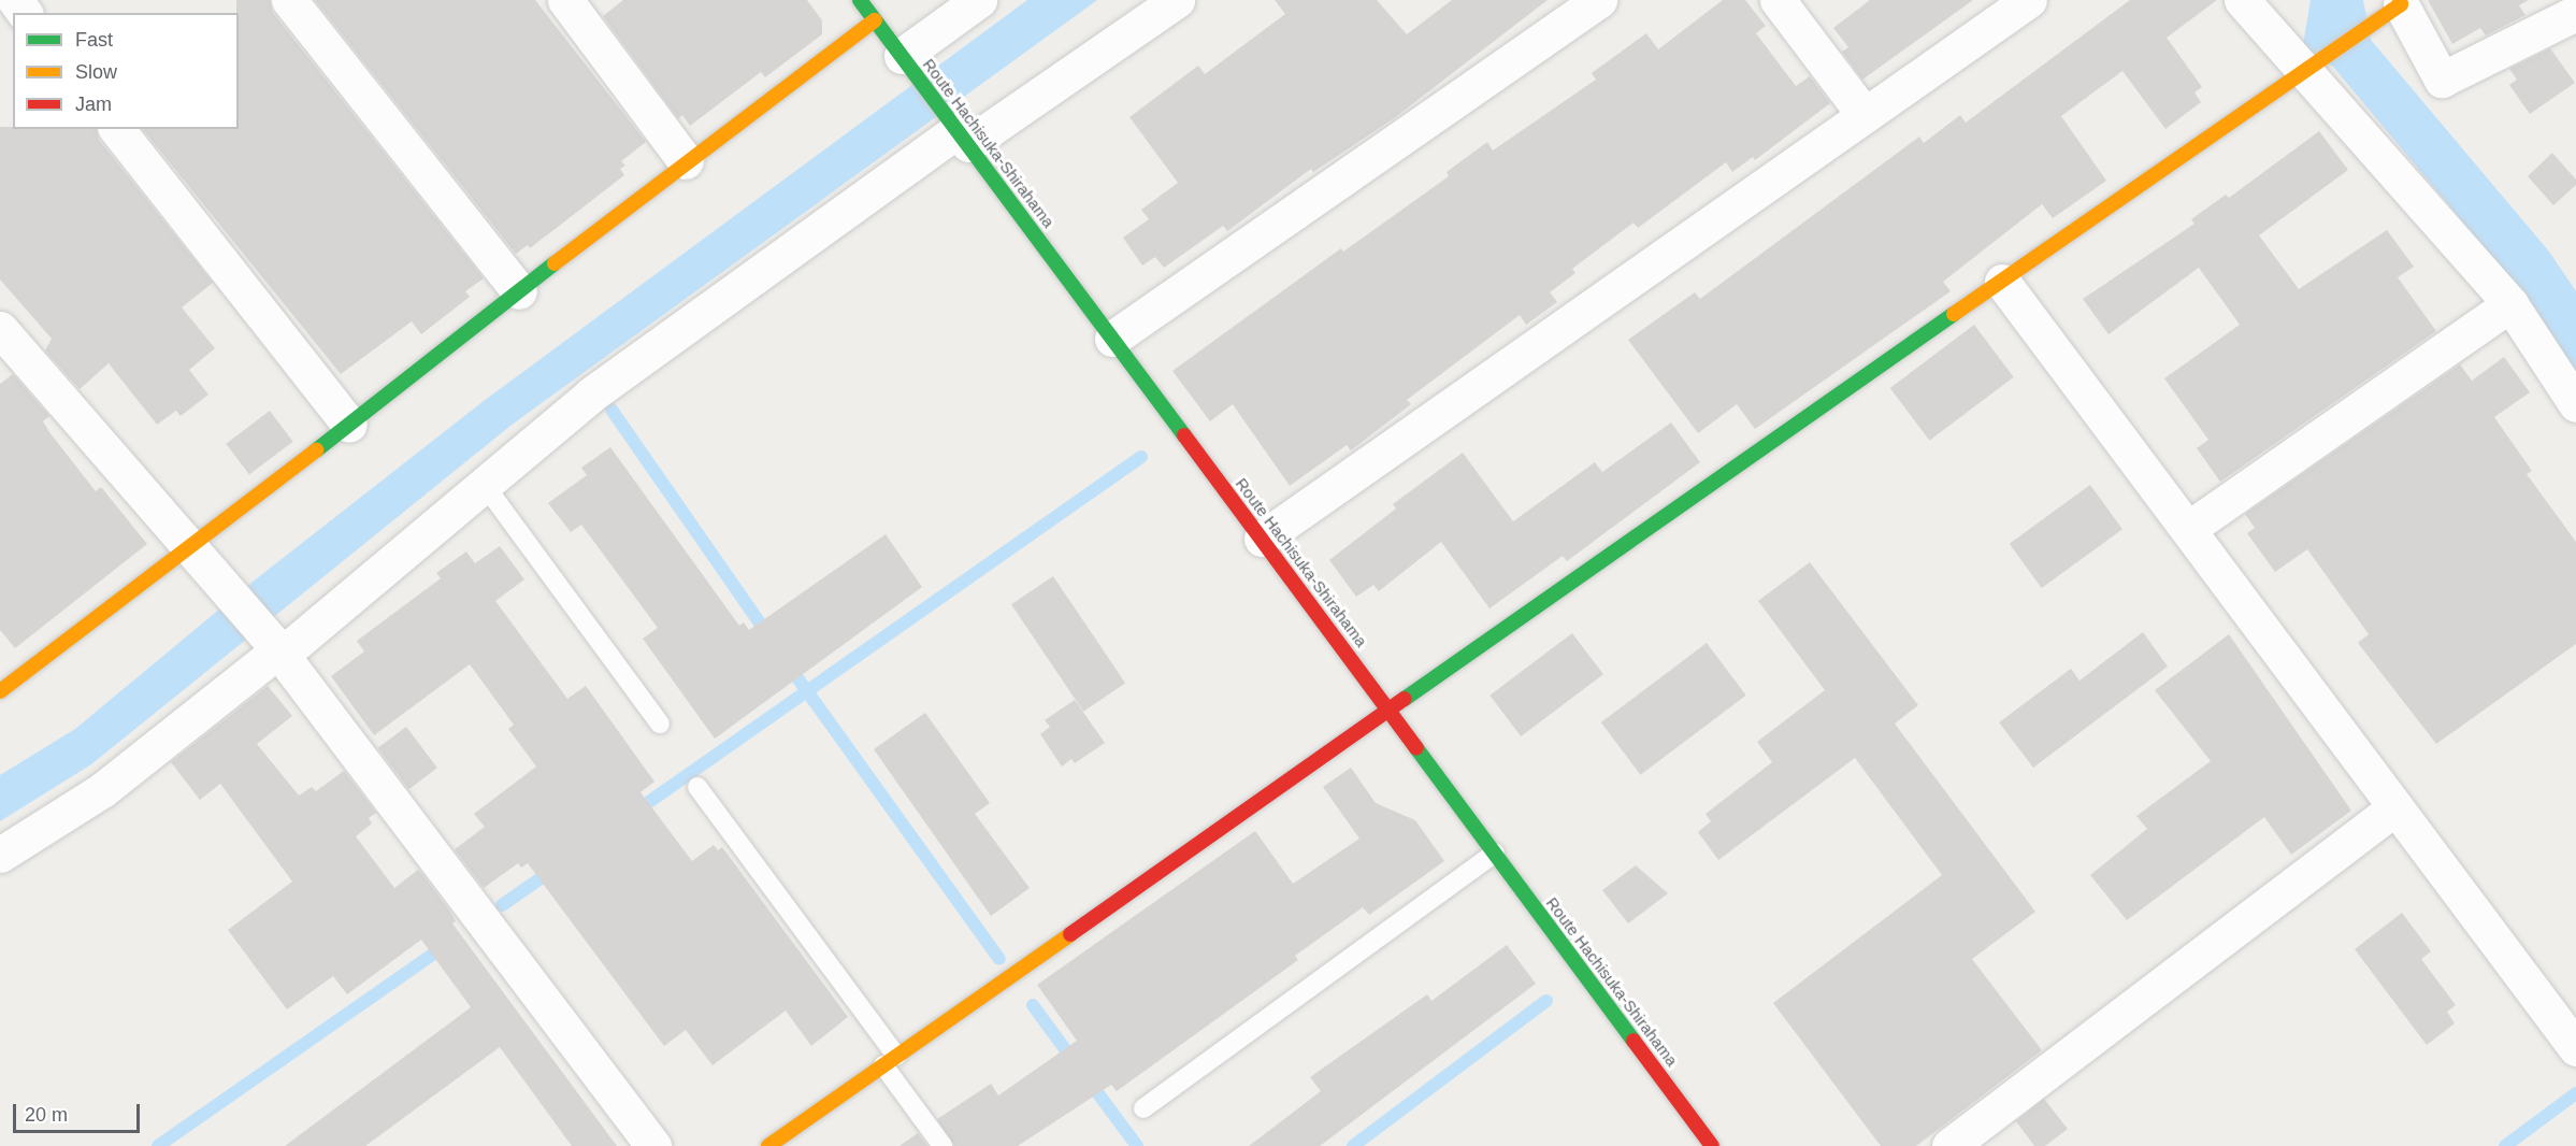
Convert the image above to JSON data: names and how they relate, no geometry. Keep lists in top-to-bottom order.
{
  "streets": {
    "street": ["Route Hachisuka-Shirahama"]
  },
  "legend": ["Fast", "Slow", "Jam"],
  "scale_bar": "20 m"
}
